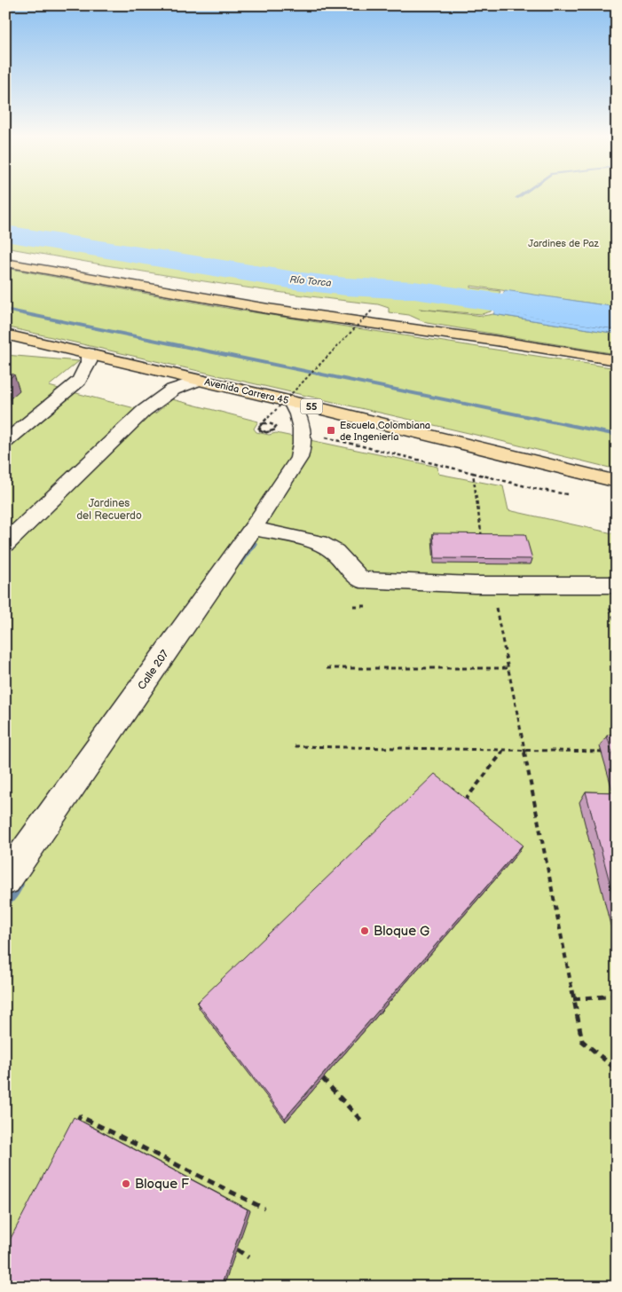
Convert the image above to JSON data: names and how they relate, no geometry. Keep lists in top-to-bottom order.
{
  "streets": {
    "highway": ["Avenida Carrera 45", "55"],
    "lane": ["Calle 207"]
  },
  "water": ["Río Torca"],
  "parks": ["Jardines de Paz", "Jardines del Recuerdo"],
  "places": {
    "transit": ["Escuela Colombiana de Ingeniería"],
    "other": ["Bloque G", "Bloque F"]
  }
}
